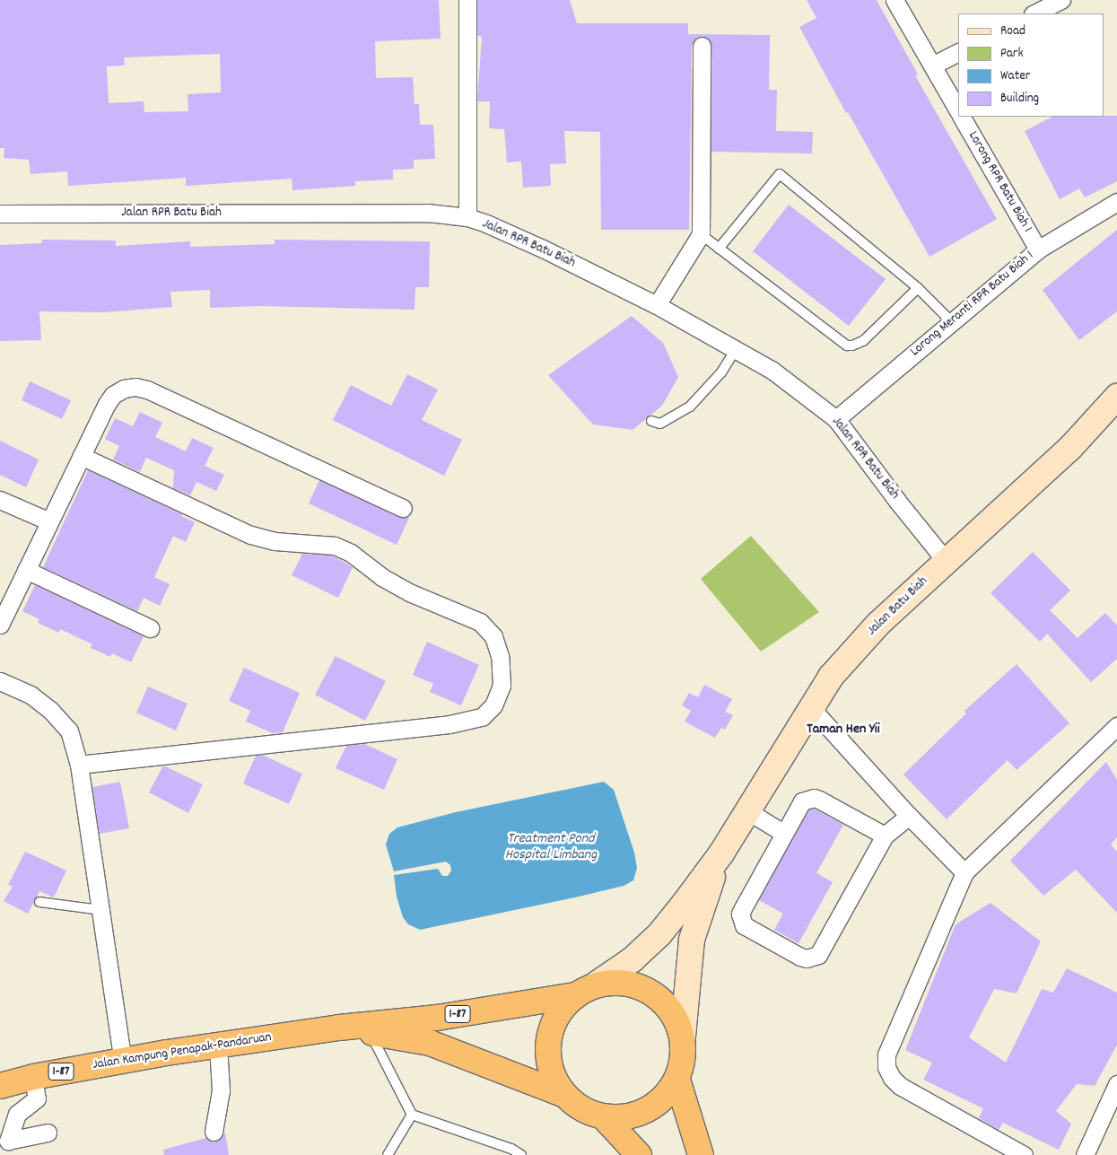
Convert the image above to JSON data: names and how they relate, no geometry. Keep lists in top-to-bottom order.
{
  "streets": {
    "highway": ["1-87", "Jalan Kampung Penapak-Pandaruan"],
    "main road": ["Jalan Batu Biah"],
    "street": ["Lorong RPR Batu Biah 1", "Jalan RPR Batu Biah", "Lorong Meranti RPR Batu Biah 1"]
  },
  "crossings": [
    ["Lorong RPR Batu Biah 1", "Lorong Meranti RPR Batu Biah 1"],
    ["Jalan RPR Batu Biah", "Lorong Meranti RPR Batu Biah 1"],
    ["Jalan RPR Batu Biah", "Jalan Batu Biah"]
  ],
  "districts": ["Taman Hen Yii"],
  "water": ["Treatment Pond Hospital Limbang"],
  "legend": [
    "Road",
    "Park",
    "Water",
    "Building"
  ]
}
